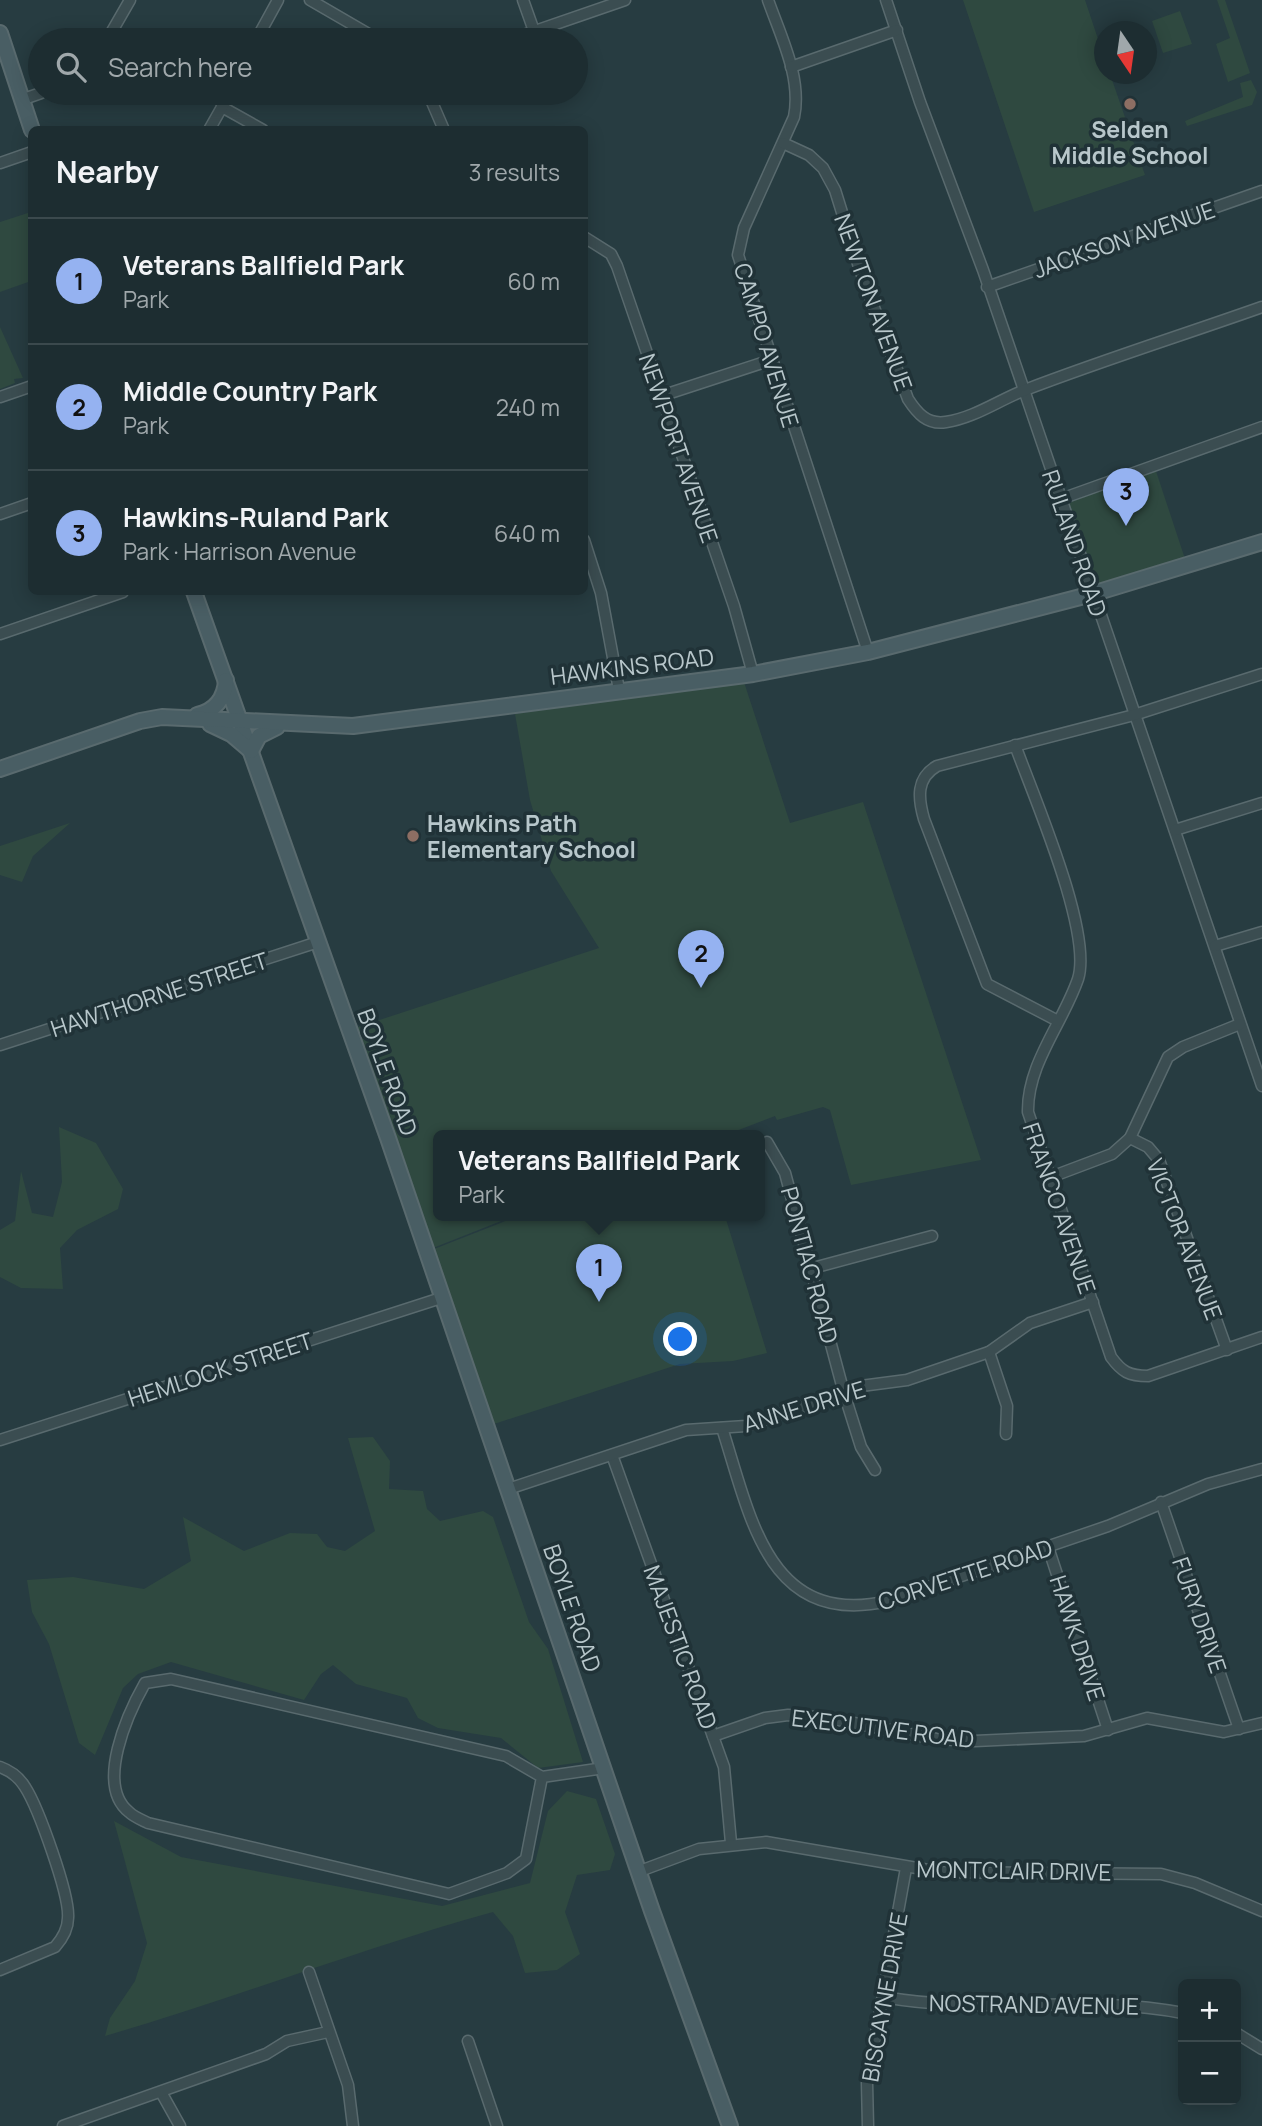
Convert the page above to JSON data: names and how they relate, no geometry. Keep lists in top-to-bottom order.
{
  "streets": {
    "street": [
      "JACKSON AVENUE",
      "NEWTON AVENUE",
      "CAMPO AVENUE",
      "NEWPORT AVENUE",
      "RULAND ROAD",
      "HAWKINS ROAD",
      "HAWTHORNE STREET",
      "BOYLE ROAD",
      "FRANCO AVENUE",
      "VICTOR AVENUE",
      "PONTIAC ROAD",
      "HEMLOCK STREET",
      "ANNE DRIVE",
      "CORVETTE ROAD",
      "FURY DRIVE",
      "HAWK DRIVE",
      "MAJESTIC ROAD",
      "EXECUTIVE ROAD",
      "MONTCLAIR DRIVE",
      "BISCAYNE DRIVE",
      "NOSTRAND AVENUE"
    ]
  },
  "crossings": [
    ["JACKSON AVENUE", "RULAND ROAD"],
    ["NEWTON AVENUE", "CAMPO AVENUE"],
    ["NEWTON AVENUE", "RULAND ROAD"],
    ["CAMPO AVENUE", "HAWKINS ROAD"],
    ["NEWPORT AVENUE", "HAWKINS ROAD"],
    ["RULAND ROAD", "HAWKINS ROAD"],
    ["HAWKINS ROAD", "BOYLE ROAD"],
    ["HAWTHORNE STREET", "BOYLE ROAD"],
    ["BOYLE ROAD", "HEMLOCK STREET"],
    ["BOYLE ROAD", "ANNE DRIVE"],
    ["BOYLE ROAD", "MONTCLAIR DRIVE"],
    ["FRANCO AVENUE", "VICTOR AVENUE"],
    ["FRANCO AVENUE", "ANNE DRIVE"],
    ["PONTIAC ROAD", "ANNE DRIVE"],
    ["ANNE DRIVE", "CORVETTE ROAD"],
    ["ANNE DRIVE", "MAJESTIC ROAD"],
    ["CORVETTE ROAD", "FURY DRIVE"],
    ["CORVETTE ROAD", "HAWK DRIVE"],
    ["FURY DRIVE", "EXECUTIVE ROAD"],
    ["HAWK DRIVE", "EXECUTIVE ROAD"],
    ["MAJESTIC ROAD", "EXECUTIVE ROAD"],
    ["MAJESTIC ROAD", "MONTCLAIR DRIVE"],
    ["MONTCLAIR DRIVE", "BISCAYNE DRIVE"],
    ["BISCAYNE DRIVE", "NOSTRAND AVENUE"]
  ],
  "places": ["Selden Middle School", "Hawkins Path Elementary School"],
  "north": "bottom",
  "page": {
    "search": "Search here",
    "heading": ["Nearby", "3 results"],
    "list": [
      {
        "mark": "1",
        "name": "Veterans Ballfield Park",
        "note": "Park",
        "value": "60 m"
      },
      {
        "mark": "2",
        "name": "Middle Country Park",
        "note": "Park",
        "value": "240 m"
      },
      {
        "mark": "3",
        "name": "Hawkins-Ruland Park",
        "note": "Park · Harrison Avenue",
        "value": "640 m"
      }
    ],
    "pins": ["3", "2", "1"],
    "popup": ["Veterans Ballfield Park", "Park"],
    "map_buttons": ["+", "−"]
  }
}
